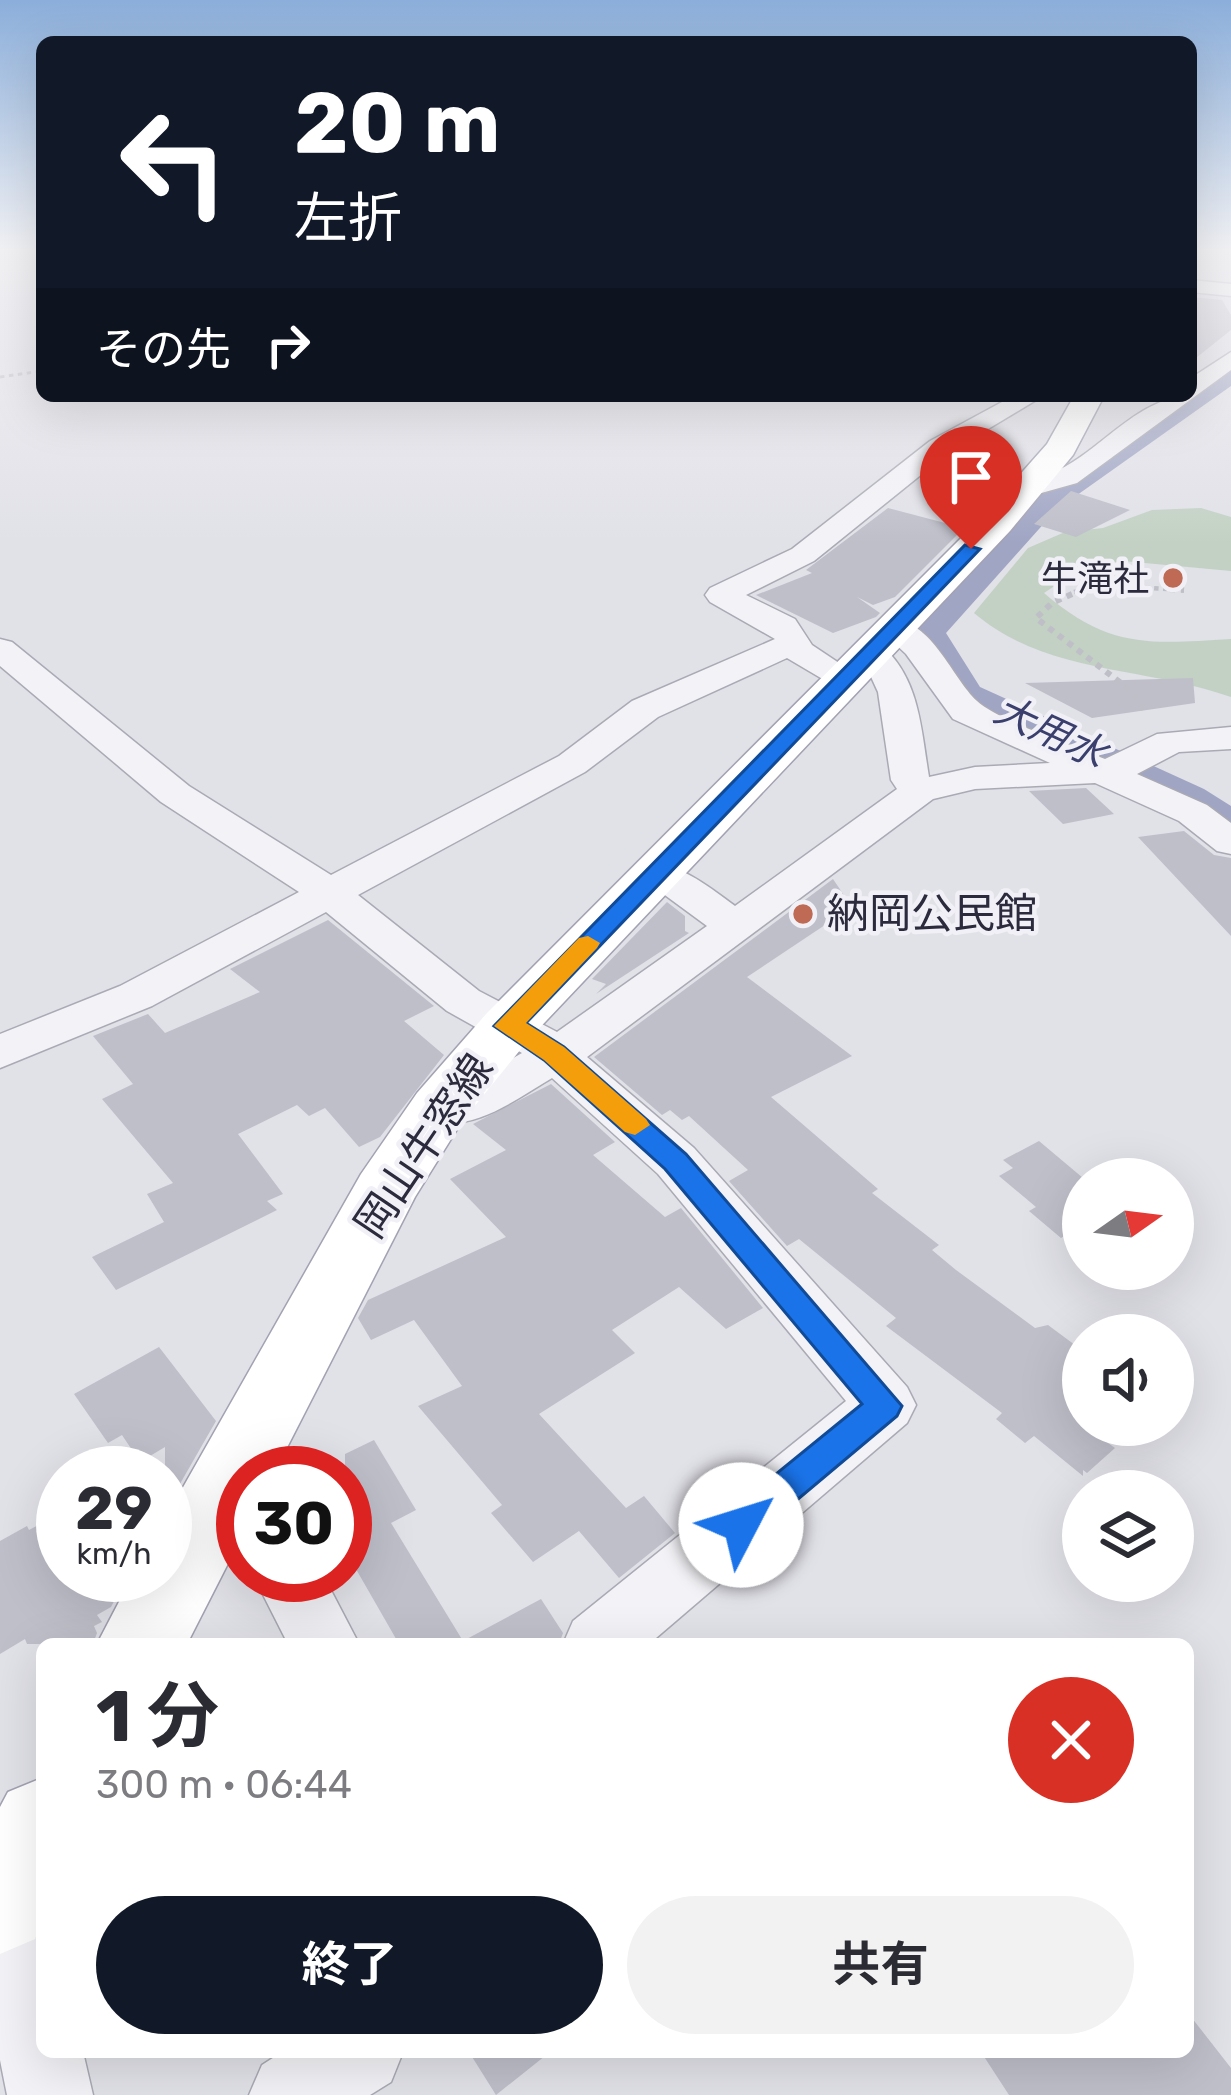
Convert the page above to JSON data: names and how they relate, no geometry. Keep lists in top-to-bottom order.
{
  "streets": {
    "main road": ["岡山牛窓線"]
  },
  "water": ["大用水"],
  "places": ["牛滝社", "納岡公民館"],
  "north": "right",
  "page": {
    "turn": ["20 m", "左折"],
    "then": "その先",
    "speed": "29 km/h",
    "limit": "30",
    "heading": ["1 分", "300 m · 06:44"],
    "buttons": ["終了", "共有"]
  }
}
